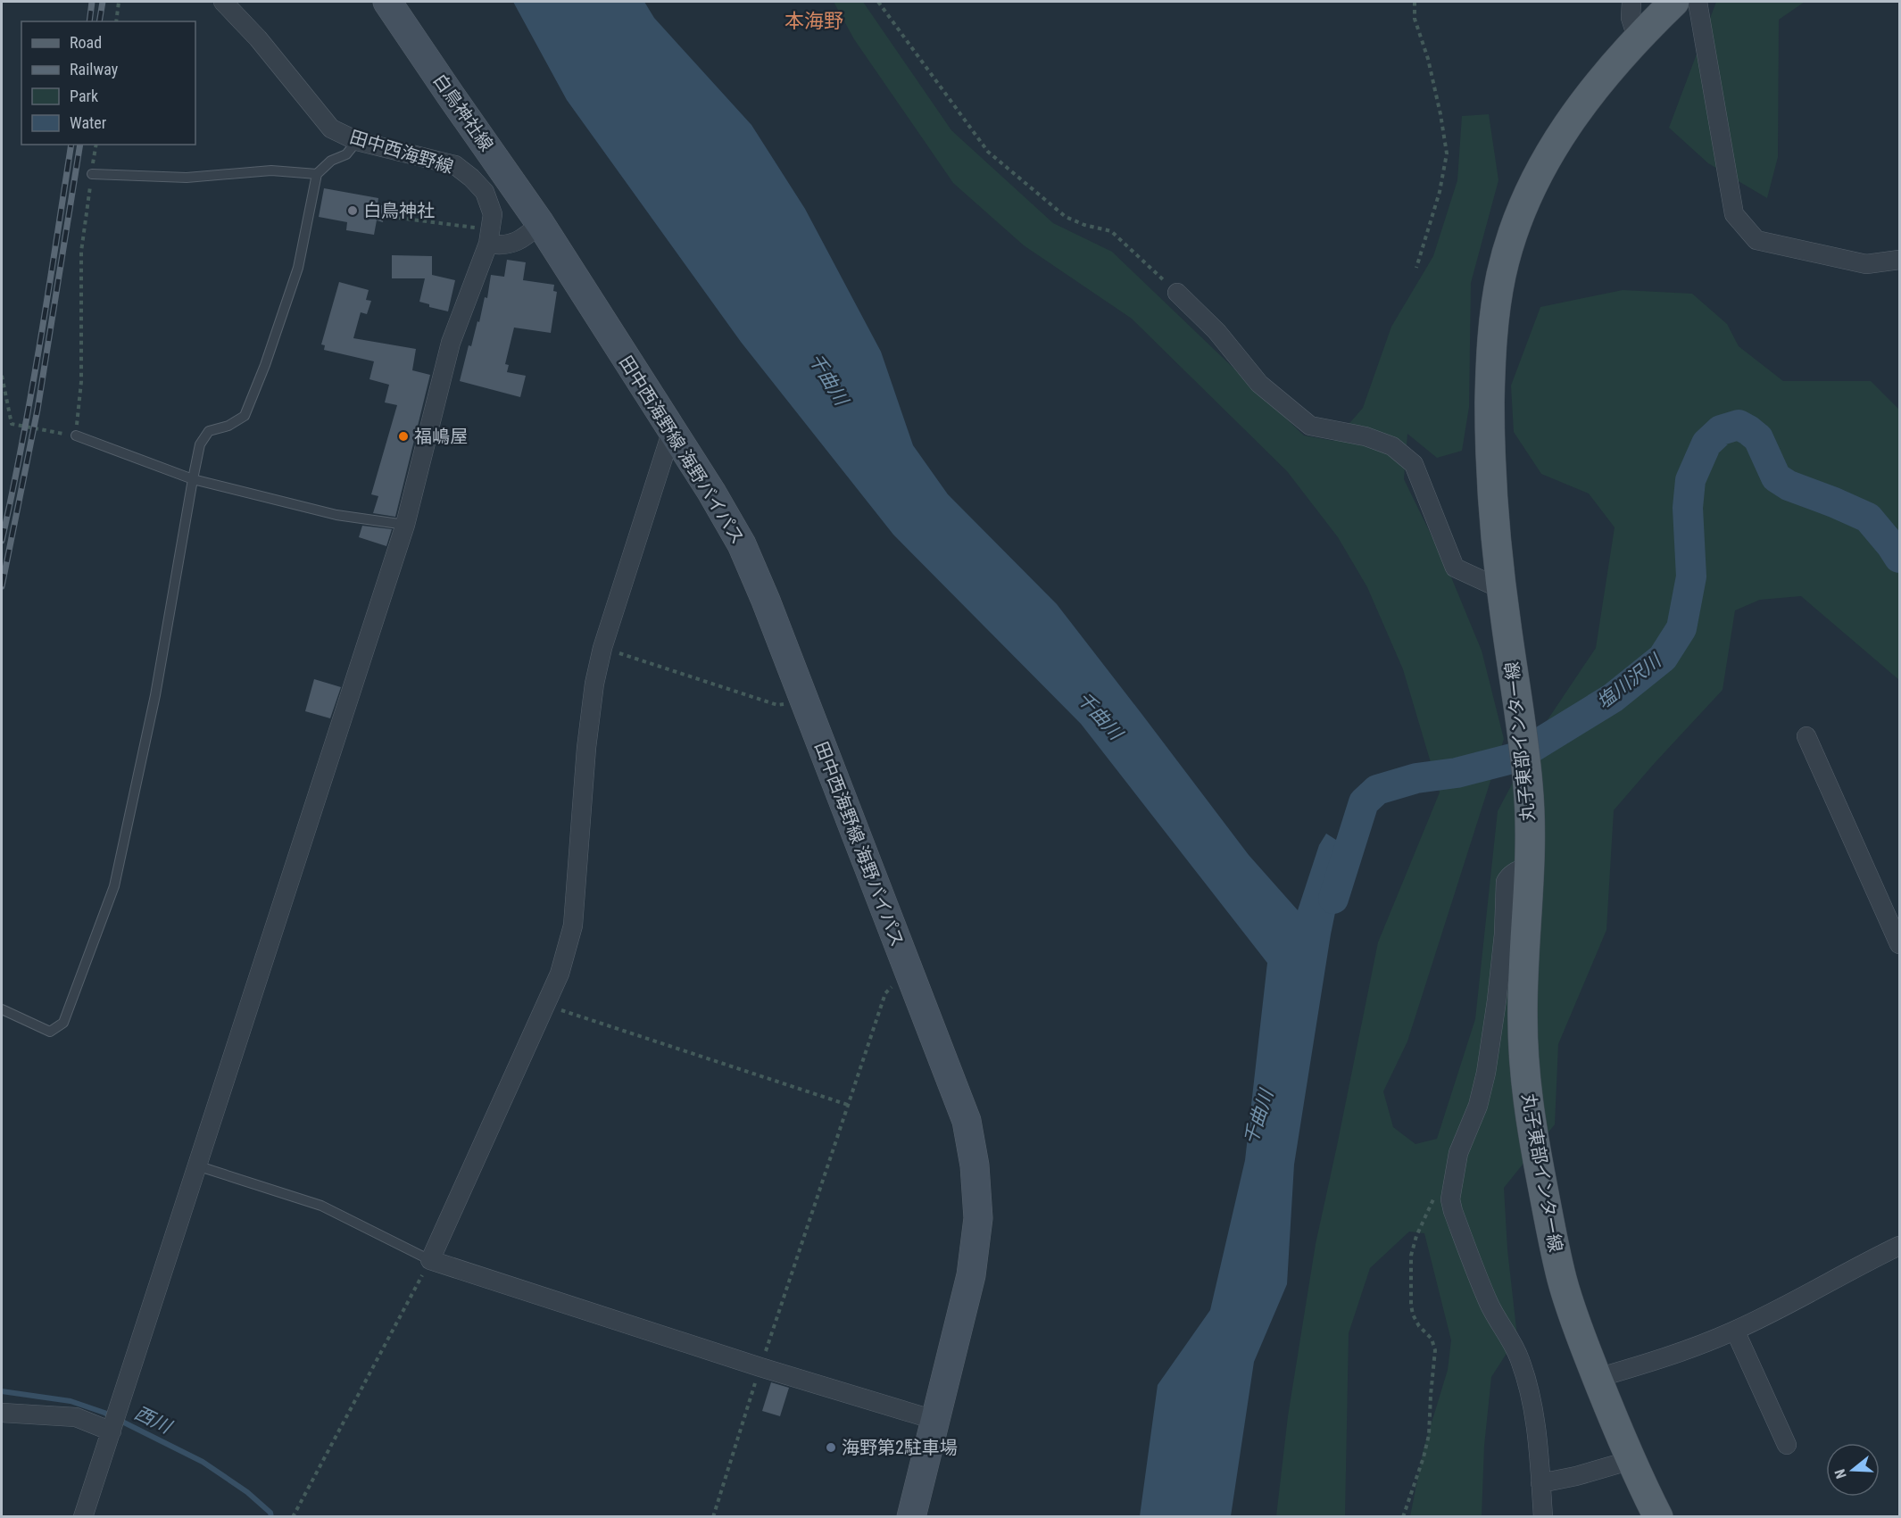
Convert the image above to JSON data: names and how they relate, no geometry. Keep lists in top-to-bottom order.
{
  "streets": {
    "main road": ["丸子東部インター線"],
    "street": ["白鳥神社線", "田中西海野線", "田中西海野線 海野バイパス"]
  },
  "crossings": [
    ["白鳥神社線", "田中西海野線 海野バイパス"]
  ],
  "districts": ["本海野"],
  "water": ["千曲川", "塩川沢川", "西川"],
  "places": ["白鳥神社", "福嶋屋", "海野第2駐車場"],
  "legend": [
    "Road",
    "Railway",
    "Park",
    "Water"
  ],
  "north": "left"
}
